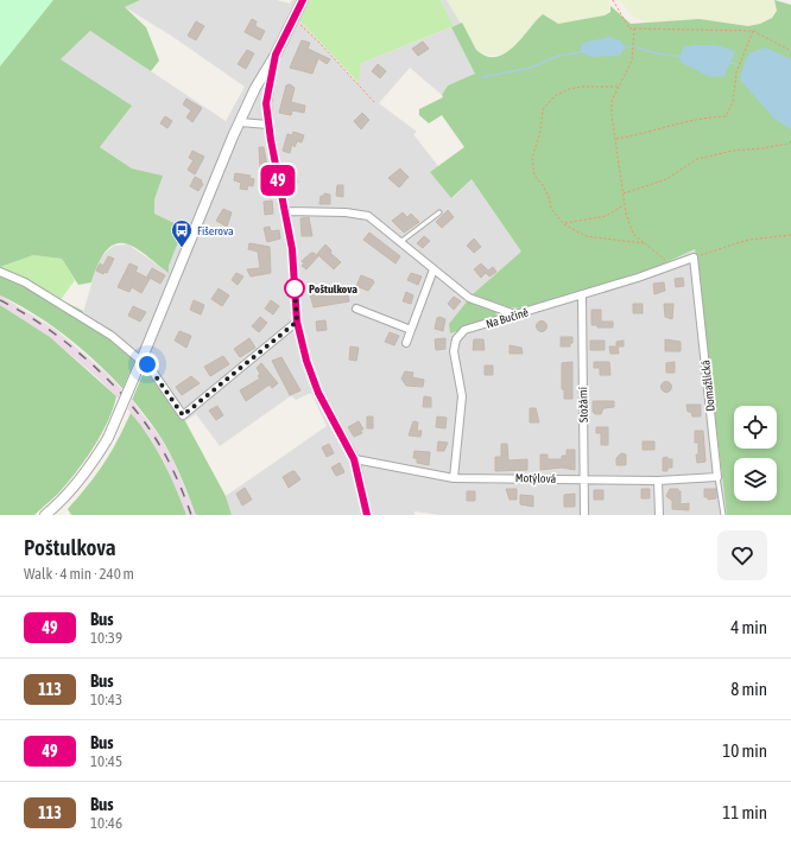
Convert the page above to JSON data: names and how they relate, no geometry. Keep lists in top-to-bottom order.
{
  "streets": {
    "street": [
      "Na Bučině",
      "Domažlická",
      "Stožární",
      "Motýlová"
    ]
  },
  "crossings": [
    ["Na Bučině", "Domažlická"],
    ["Na Bučině", "Stožární"],
    ["Na Bučině", "Motýlová"],
    ["Domažlická", "Motýlová"],
    ["Stožární", "Motýlová"]
  ],
  "places": {
    "bus stop": ["Fišerova"],
    "other": ["Poštulkova"]
  },
  "lines": ["bus line 49"],
  "page": {
    "on_map": "49",
    "heading": ["Poštulkova", "Walk · 4 min · 240 m"],
    "list": [
      {
        "mark": "49",
        "name": "Bus",
        "note": "10:39",
        "value": "4 min"
      },
      {
        "mark": "113",
        "name": "Bus",
        "note": "10:43",
        "value": "8 min"
      },
      {
        "mark": "49",
        "name": "Bus",
        "note": "10:45",
        "value": "10 min"
      },
      {
        "mark": "113",
        "name": "Bus",
        "note": "10:46",
        "value": "11 min"
      }
    ]
  }
}
